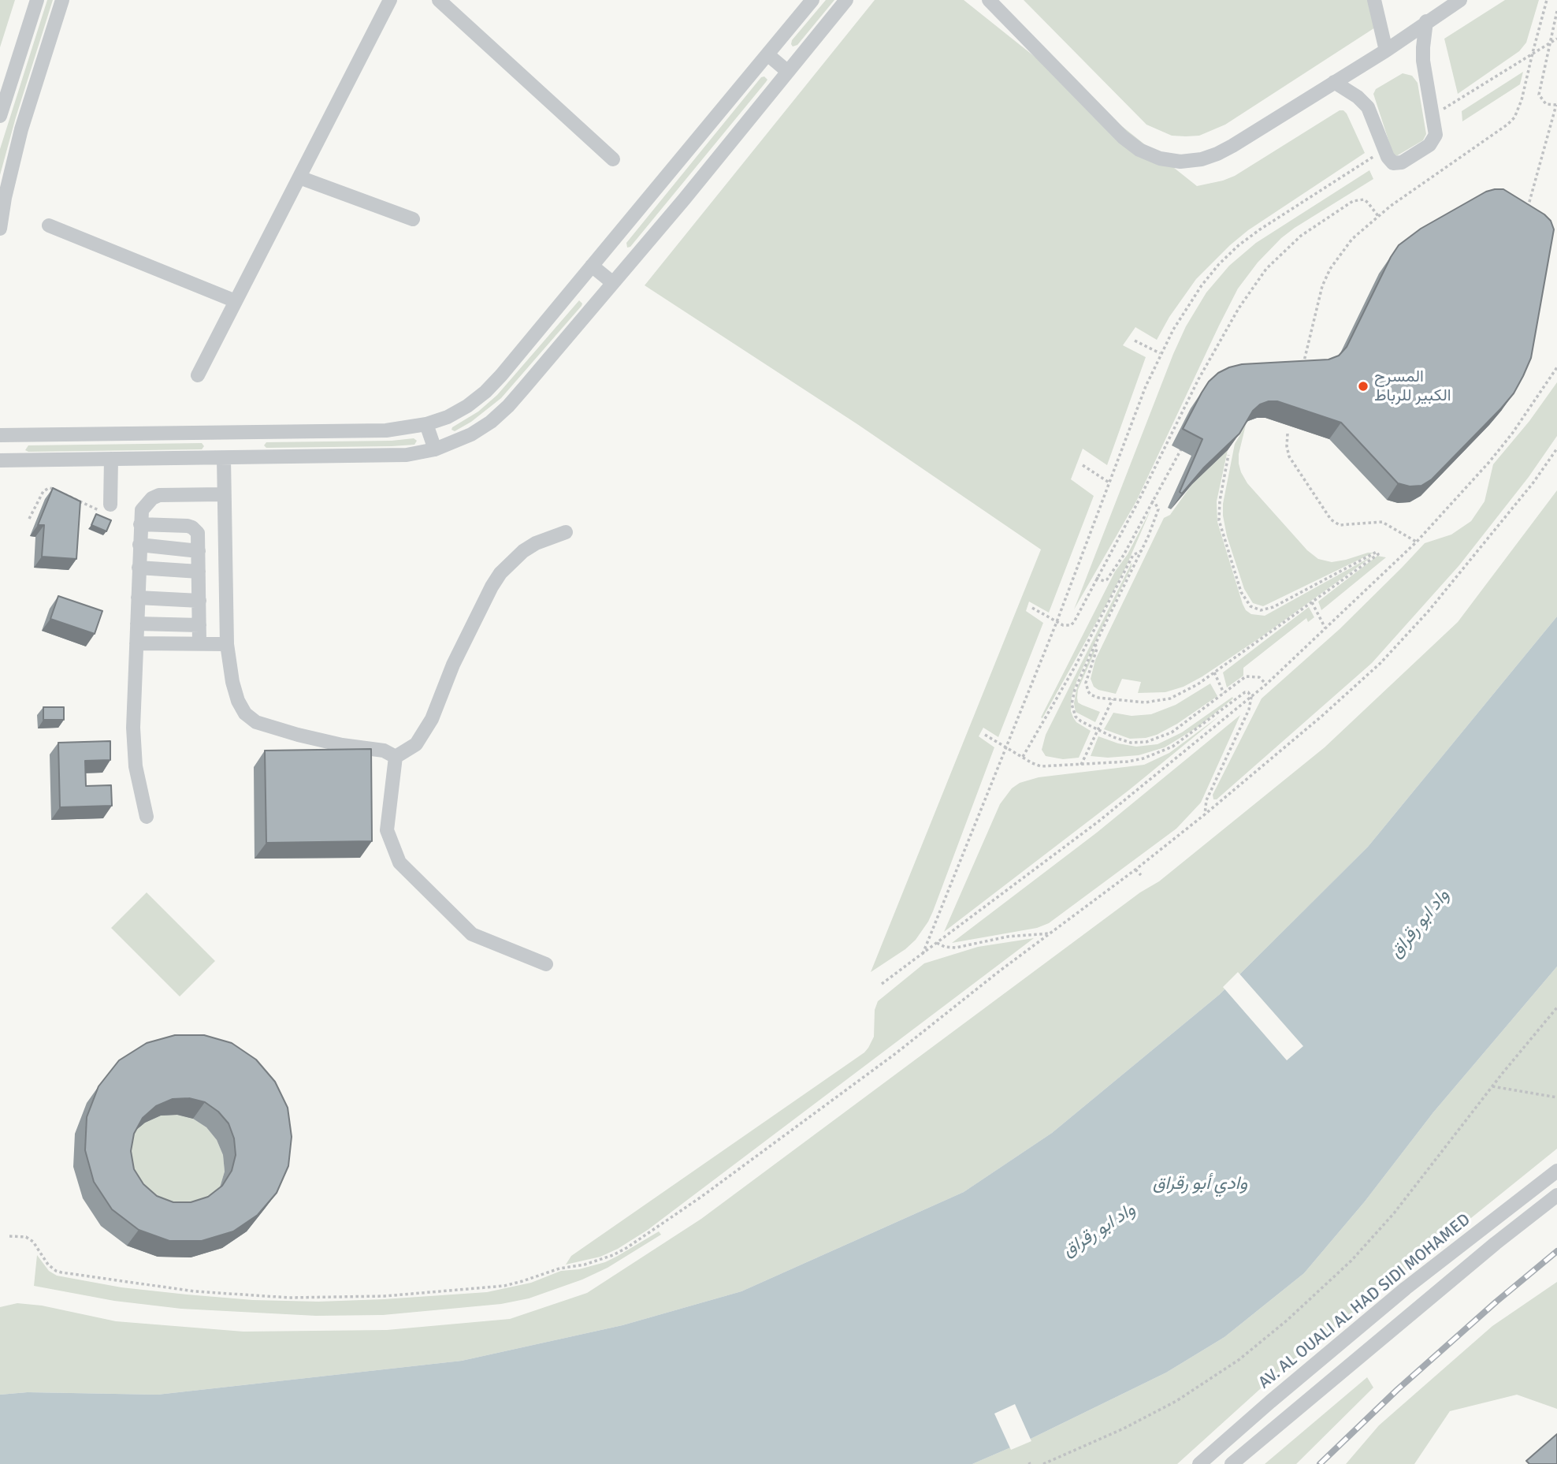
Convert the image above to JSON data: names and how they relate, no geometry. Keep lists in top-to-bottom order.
{
  "streets": {
    "street": ["AV. AL OUALI AL HAD SIDI MOHAMED"]
  },
  "water": ["واد ابو رقراق", "وادي أبو رقراق"],
  "places": ["المسرح الكبير للرباط"]
}
